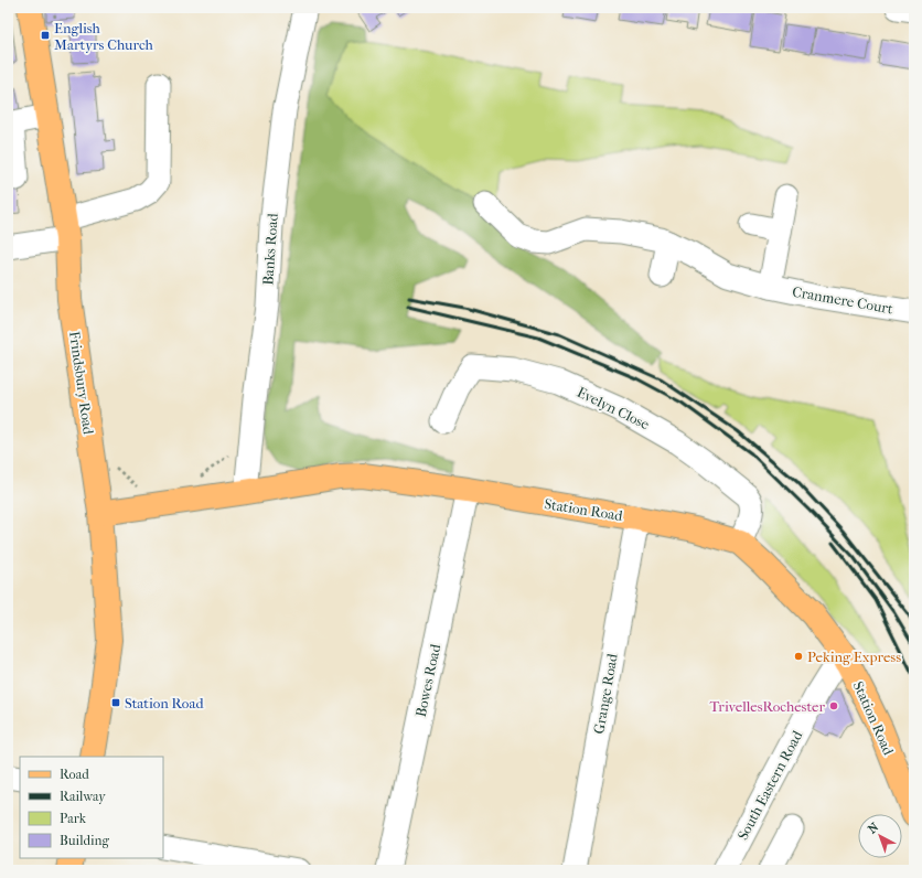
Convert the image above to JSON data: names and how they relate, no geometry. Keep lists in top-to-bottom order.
{
  "streets": {
    "main road": ["Frindsbury Road", "Station Road"],
    "street": [
      "Banks Road",
      "Cranmere Court",
      "Evelyn Close",
      "Bowes Road",
      "Grange Road",
      "South Eastern Road"
    ]
  },
  "crossings": [
    ["Banks Road", "Station Road"],
    ["Frindsbury Road", "Station Road"],
    ["Evelyn Close", "Station Road"],
    ["Station Road", "Bowes Road"],
    ["Station Road", "Grange Road"],
    ["Station Road", "South Eastern Road"]
  ],
  "places": {
    "transit": ["English Martyrs Church", "Station Road"],
    "other": ["Peking Express", "TrivellesRochester"]
  },
  "legend": [
    "Road",
    "Railway",
    "Park",
    "Building"
  ],
  "north": "top left"
}
